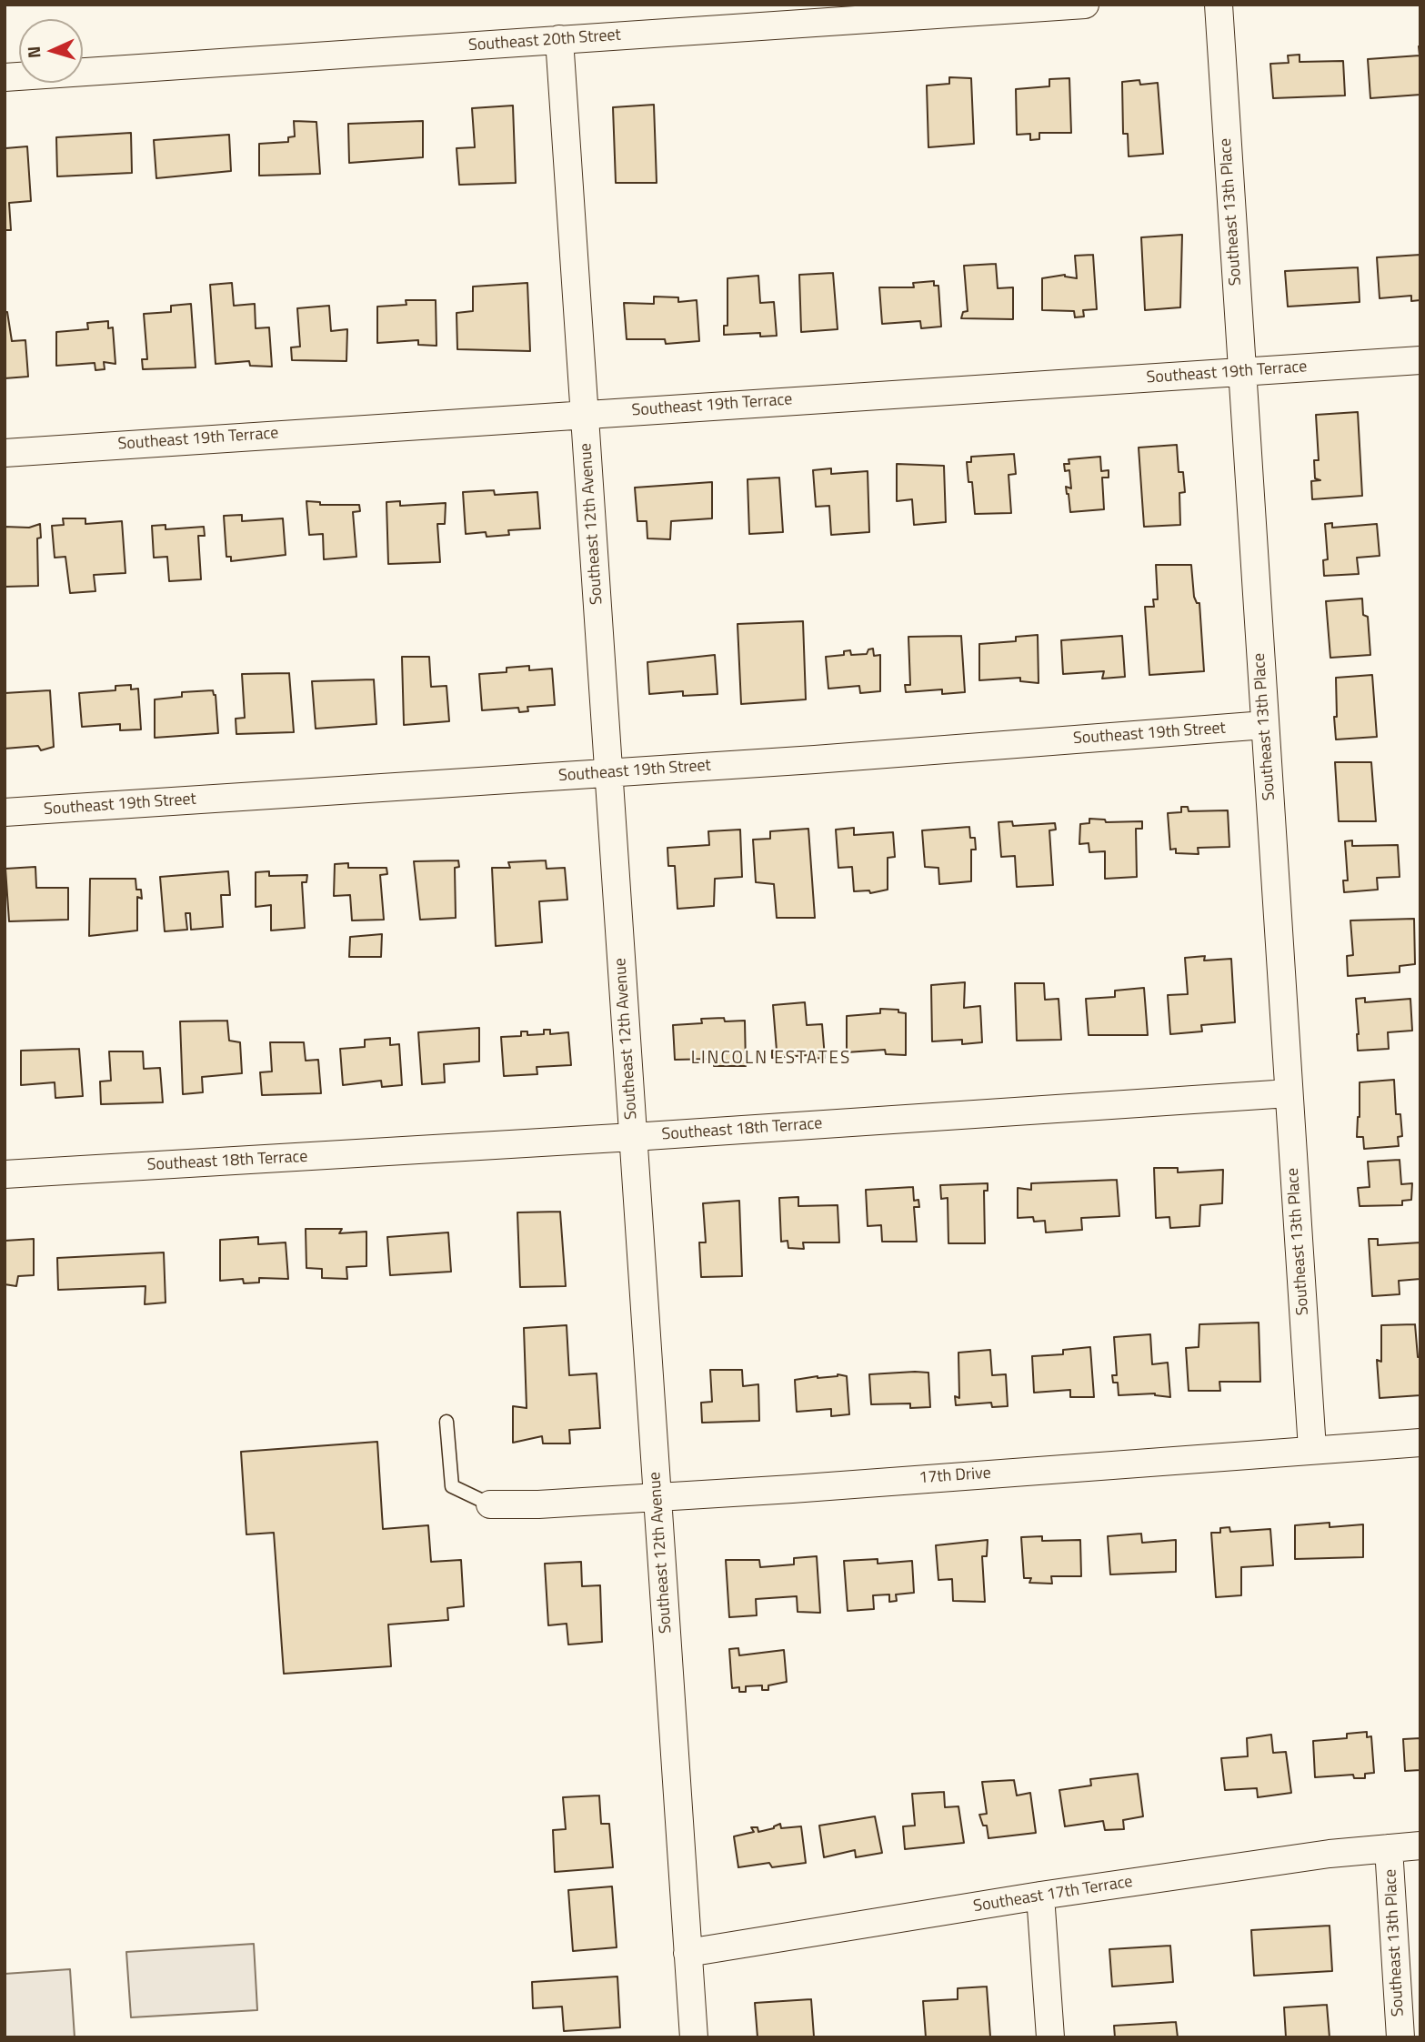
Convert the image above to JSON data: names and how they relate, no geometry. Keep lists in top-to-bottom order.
{
  "streets": {
    "street": [
      "Southeast 20th Street",
      "Southeast 13th Place",
      "Southeast 19th Terrace",
      "Southeast 12th Avenue",
      "Southeast 19th Street",
      "Southeast 18th Terrace",
      "17th Drive",
      "Southeast 17th Terrace"
    ]
  },
  "crossings": [
    ["Southeast 20th Street", "Southeast 12th Avenue"],
    ["Southeast 13th Place", "Southeast 19th Terrace"],
    ["Southeast 13th Place", "Southeast 19th Street"],
    ["Southeast 13th Place", "Southeast 18th Terrace"],
    ["Southeast 13th Place", "17th Drive"],
    ["Southeast 13th Place", "Southeast 17th Terrace"],
    ["Southeast 19th Terrace", "Southeast 12th Avenue"],
    ["Southeast 12th Avenue", "Southeast 19th Street"],
    ["Southeast 12th Avenue", "Southeast 18th Terrace"],
    ["Southeast 12th Avenue", "17th Drive"],
    ["Southeast 12th Avenue", "Southeast 17th Terrace"]
  ],
  "districts": ["LINCOLN ESTATES"],
  "north": "left"
}
